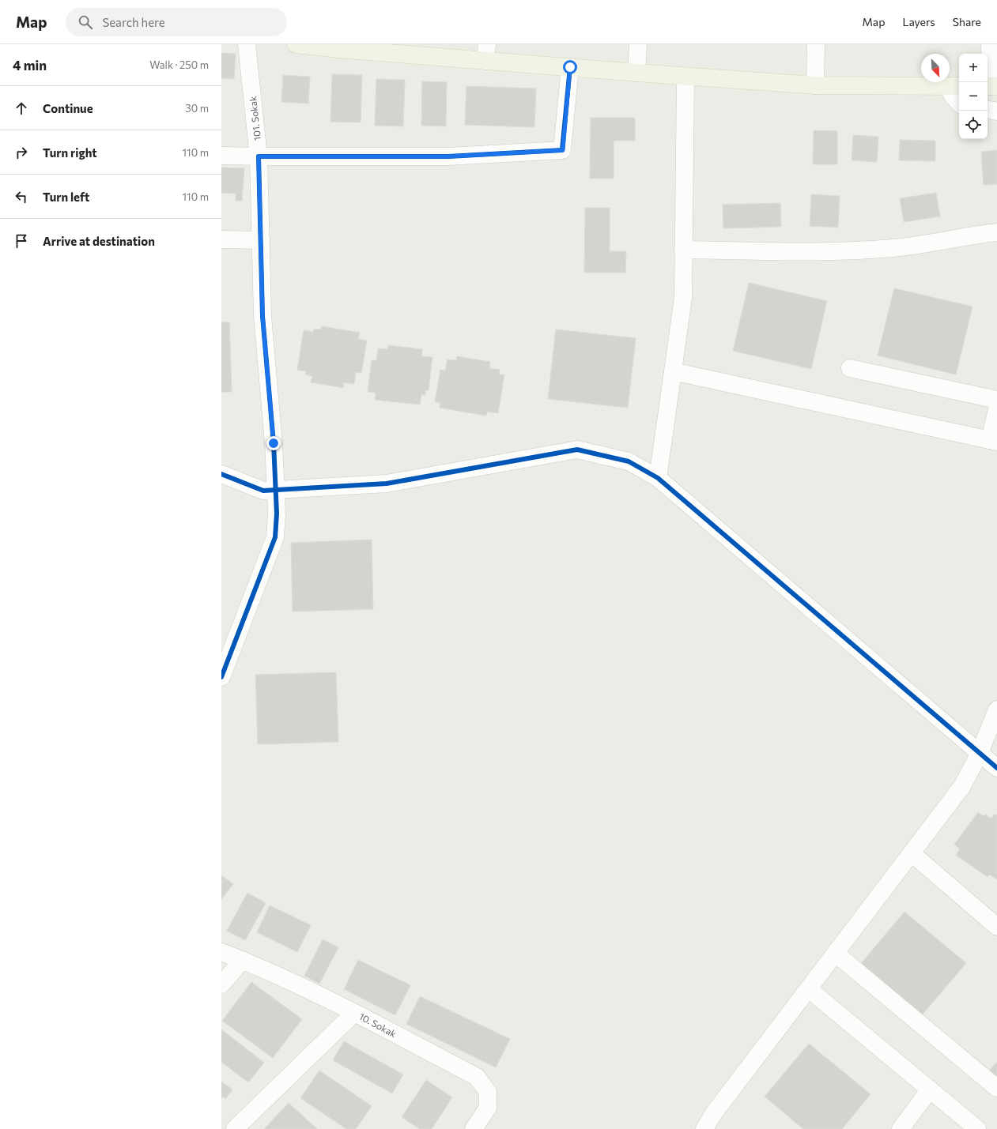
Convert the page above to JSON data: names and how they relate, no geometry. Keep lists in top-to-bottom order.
{
  "streets": {
    "street": ["101. Sokak", "10. Sokak"]
  },
  "north": "bottom right",
  "page": {
    "header": "Map",
    "search": "Search here",
    "nav": ["Map", "Layers", "Share"],
    "heading": ["4 min", "Walk · 250 m"],
    "map_buttons": ["+", "−"],
    "list": [
      ["Continue", "30 m"],
      ["Turn right", "110 m"],
      ["Turn left", "110 m"],
      "Arrive at destination"
    ]
  }
}
